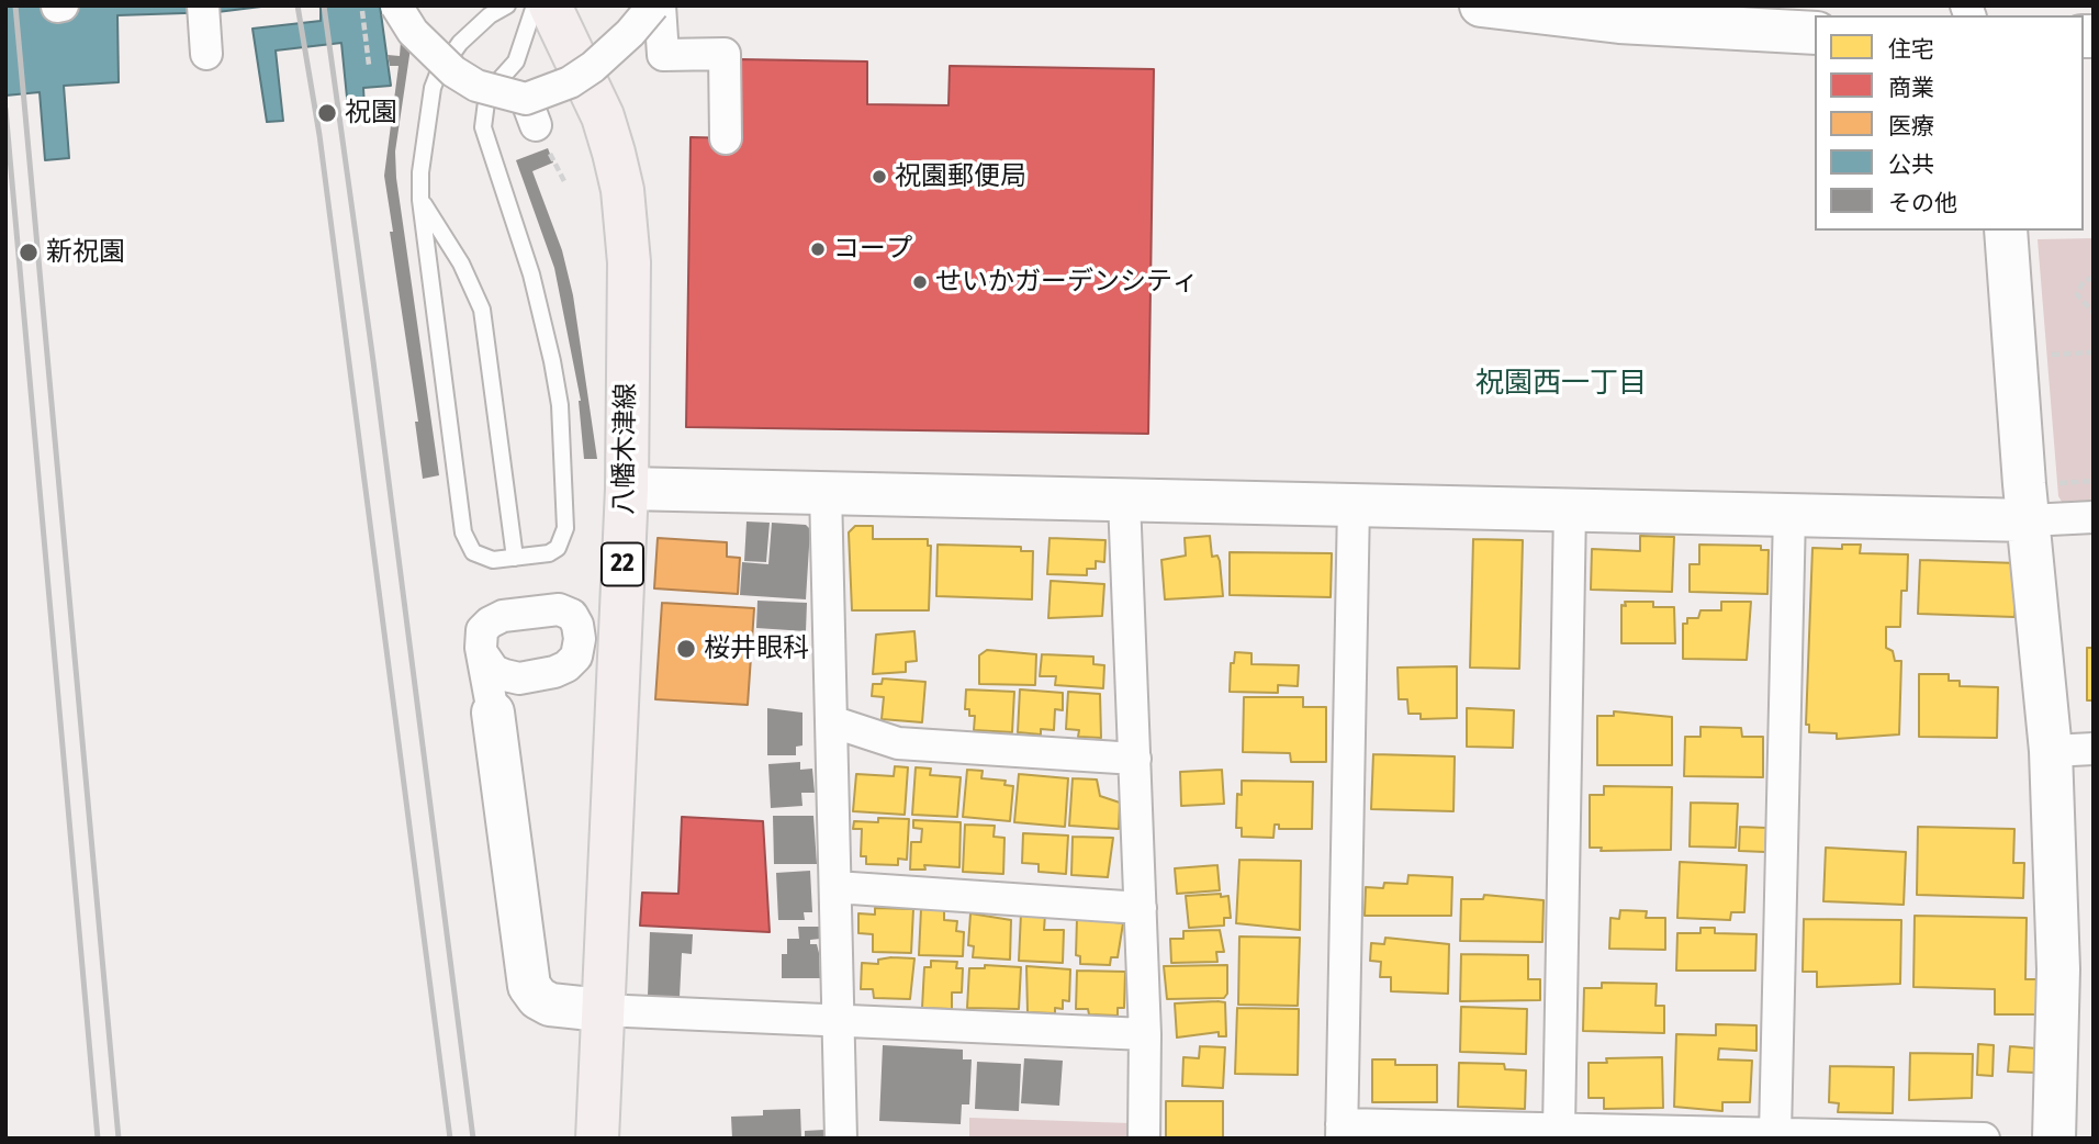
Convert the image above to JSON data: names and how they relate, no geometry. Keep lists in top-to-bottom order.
{
  "streets": {
    "main road": ["八幡木津線", "22"]
  },
  "districts": ["祝園西一丁目"],
  "places": [
    "祝園",
    "祝園郵便局",
    "コープ",
    "新祝園",
    "せいかガーデンシティ",
    "桜井眼科"
  ],
  "legend": [
    "住宅",
    "商業",
    "医療",
    "公共",
    "その他"
  ]
}
